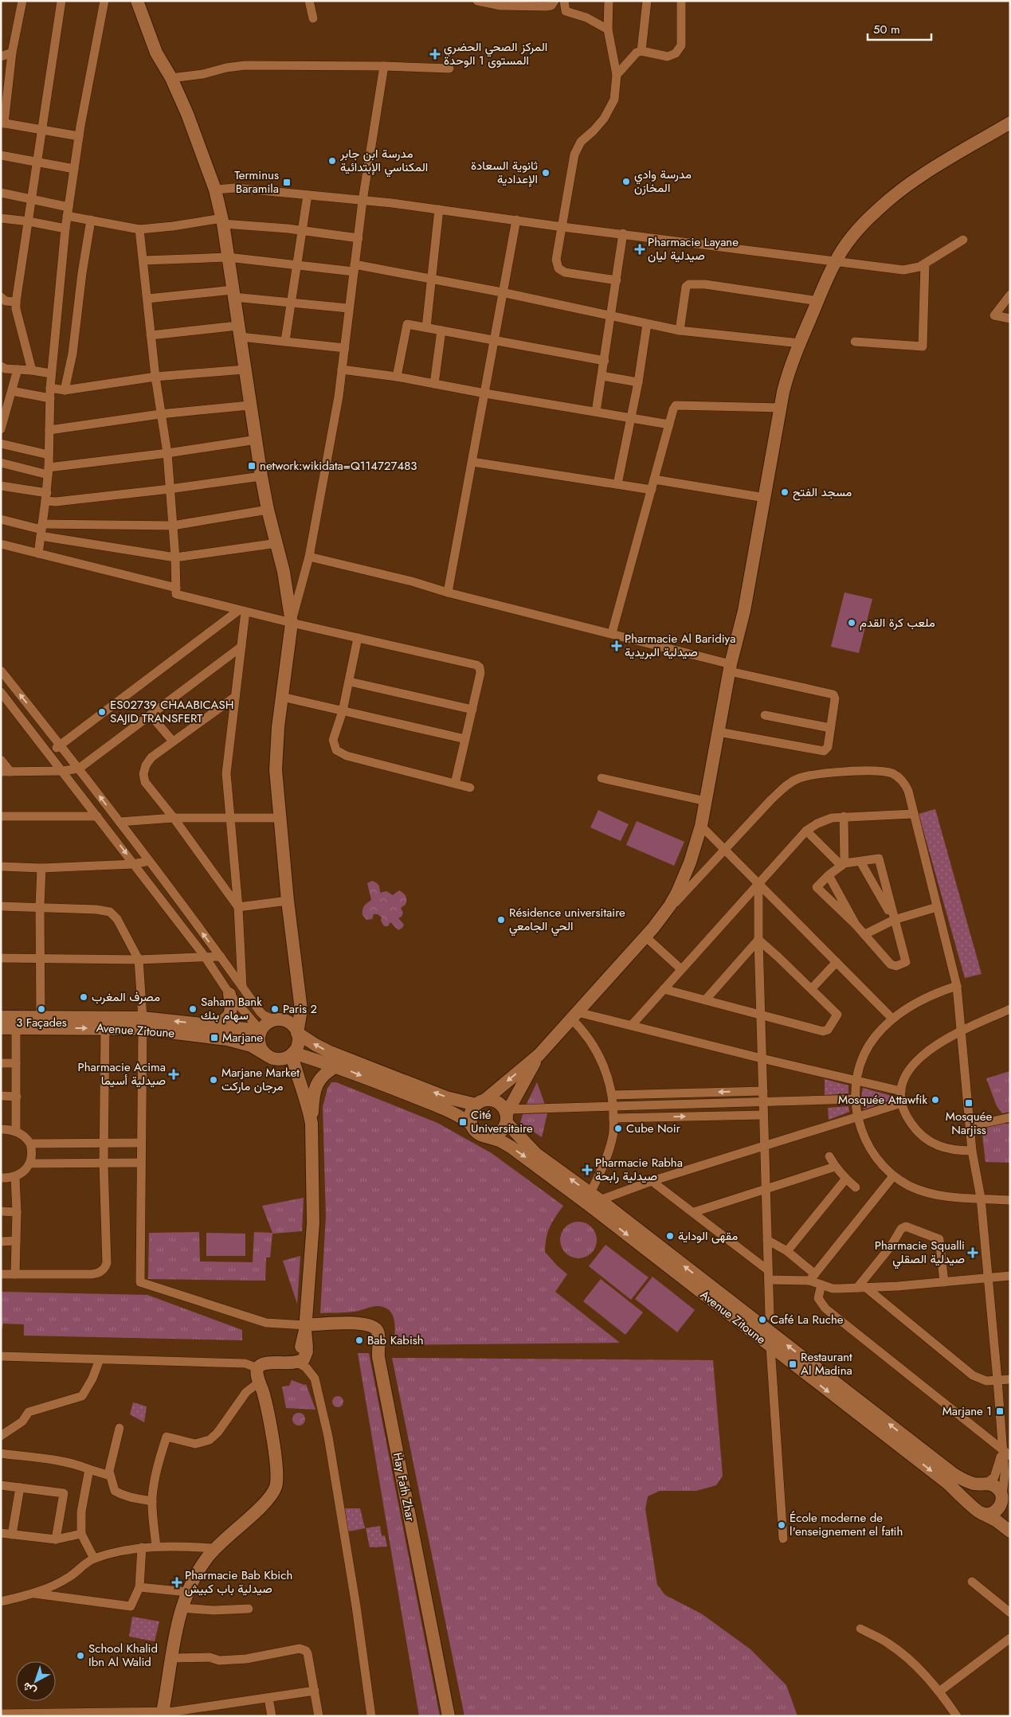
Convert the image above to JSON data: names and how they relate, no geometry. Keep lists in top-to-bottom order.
{
  "streets": {
    "street": ["Avenue Zitoune", "Hay Fath Zhar"]
  },
  "places": {
    "health": [
      "المركز الصحي الحضري المستوى 1 الوحدة",
      "Pharmacie Layane صيدلية ليان",
      "Pharmacie Al Baridiya صيدلية البريدية",
      "Pharmacie Acima صيدلية أسيما",
      "Pharmacie Rabha صيدلية رابحة",
      "Pharmacie Squalli صيدلية الصقلي",
      "Pharmacie Bab Kbich صيدلية باب كبيش"
    ],
    "other": [
      "مدرسة ابن جابر المكناسي الإبتدائية",
      "ثانوية السعادة الإعدادية",
      "مدرسة وادي المخازن",
      "مسجد الفتح",
      "ملعب كرة القدم",
      "ES02739 CHAABICASH SAJID TRANSFERT",
      "Résidence universitaire الحي الجامعي",
      "مصرف المغرب",
      "3 Façades",
      "Saham Bank سهام بنك",
      "Paris 2",
      "Marjane Market مرجان ماركت",
      "Mosquée Attawfik",
      "Cube Noir",
      "مقهى الوداية",
      "Café La Ruche",
      "Bab Kabish",
      "École moderne de l'enseignement el fatih",
      "School Khalid Ibn Al Walid"
    ],
    "transit": [
      "Terminus Baramila",
      "network:wikidata=Q114727483",
      "Marjane",
      "Mosquée Narjiss",
      "Cité Universitaire",
      "Restaurant Al Madina",
      "Marjane 1"
    ]
  },
  "scale_bar": "50 m",
  "north": "bottom left"
}
